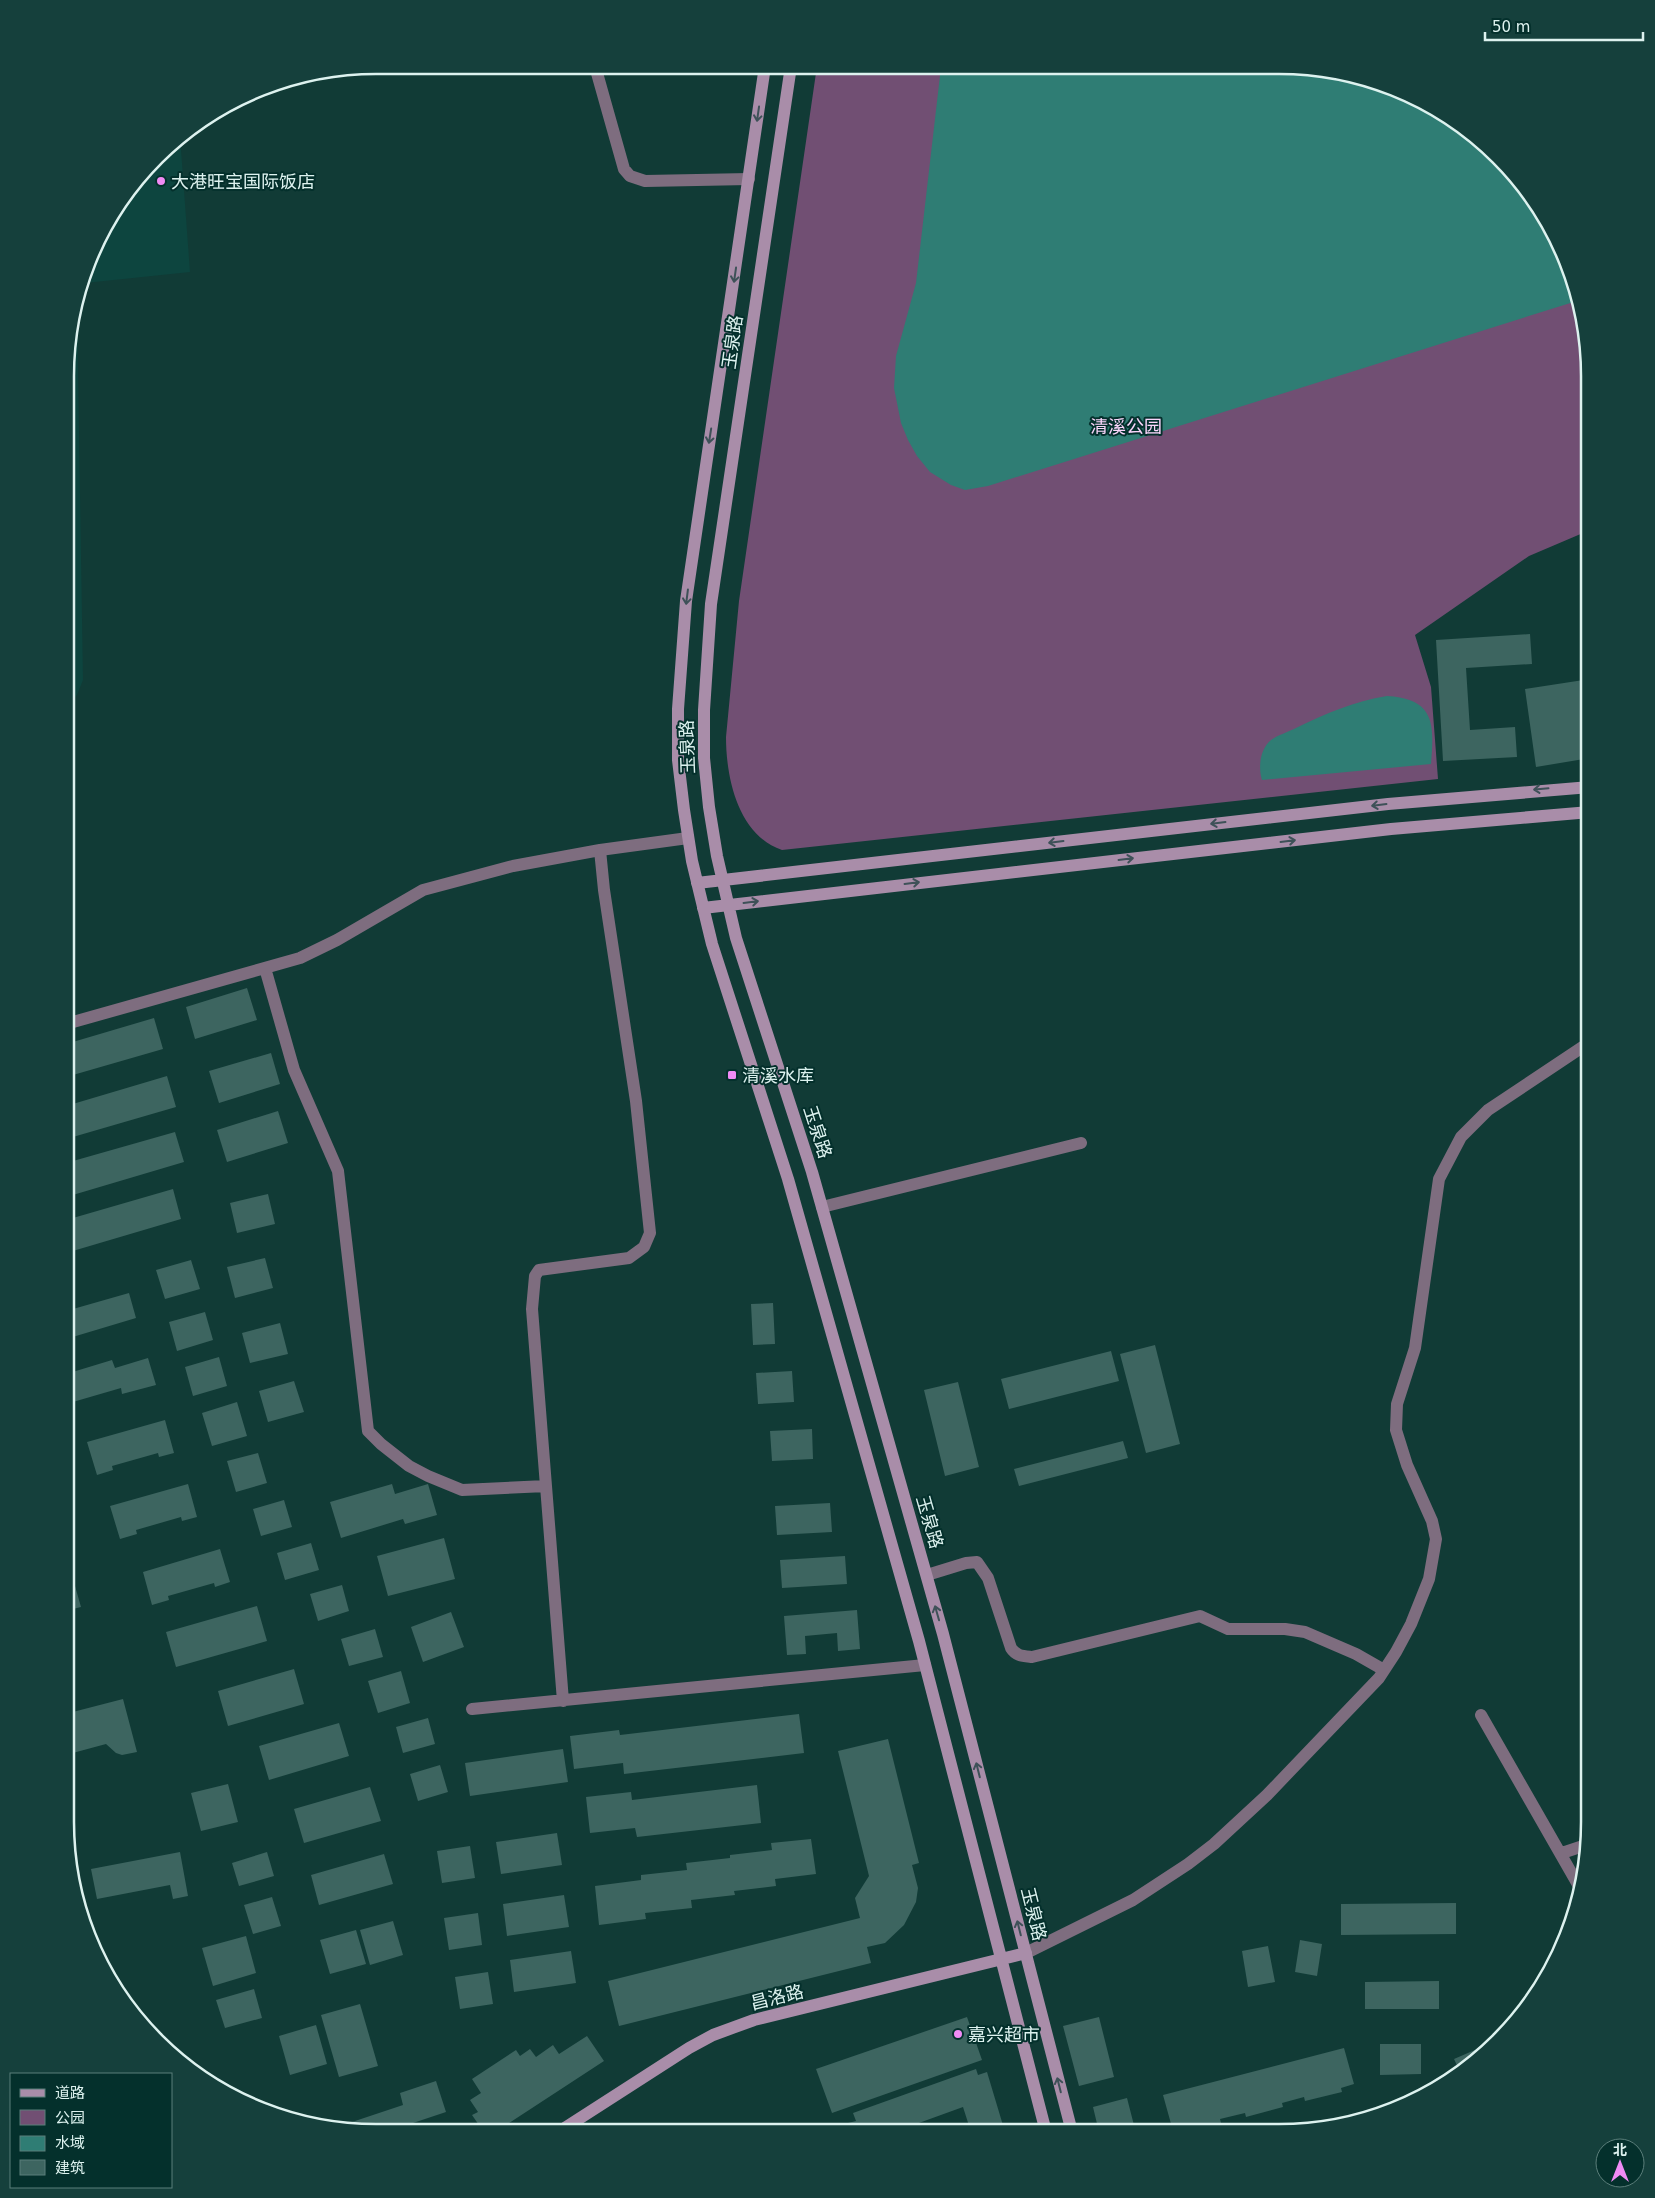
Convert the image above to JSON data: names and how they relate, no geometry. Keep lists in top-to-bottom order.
{
  "streets": {
    "main road": ["玉泉路", "昌洛路"]
  },
  "crossings": [
    ["玉泉路", "昌洛路"]
  ],
  "parks": ["清溪公园"],
  "places": {
    "other": ["大港旺宝国际饭店", "嘉兴超市"],
    "transit": ["清溪水库"]
  },
  "legend": [
    "道路",
    "公园",
    "水域",
    "建筑"
  ],
  "scale_bar": "50 m",
  "north": "top"
}
